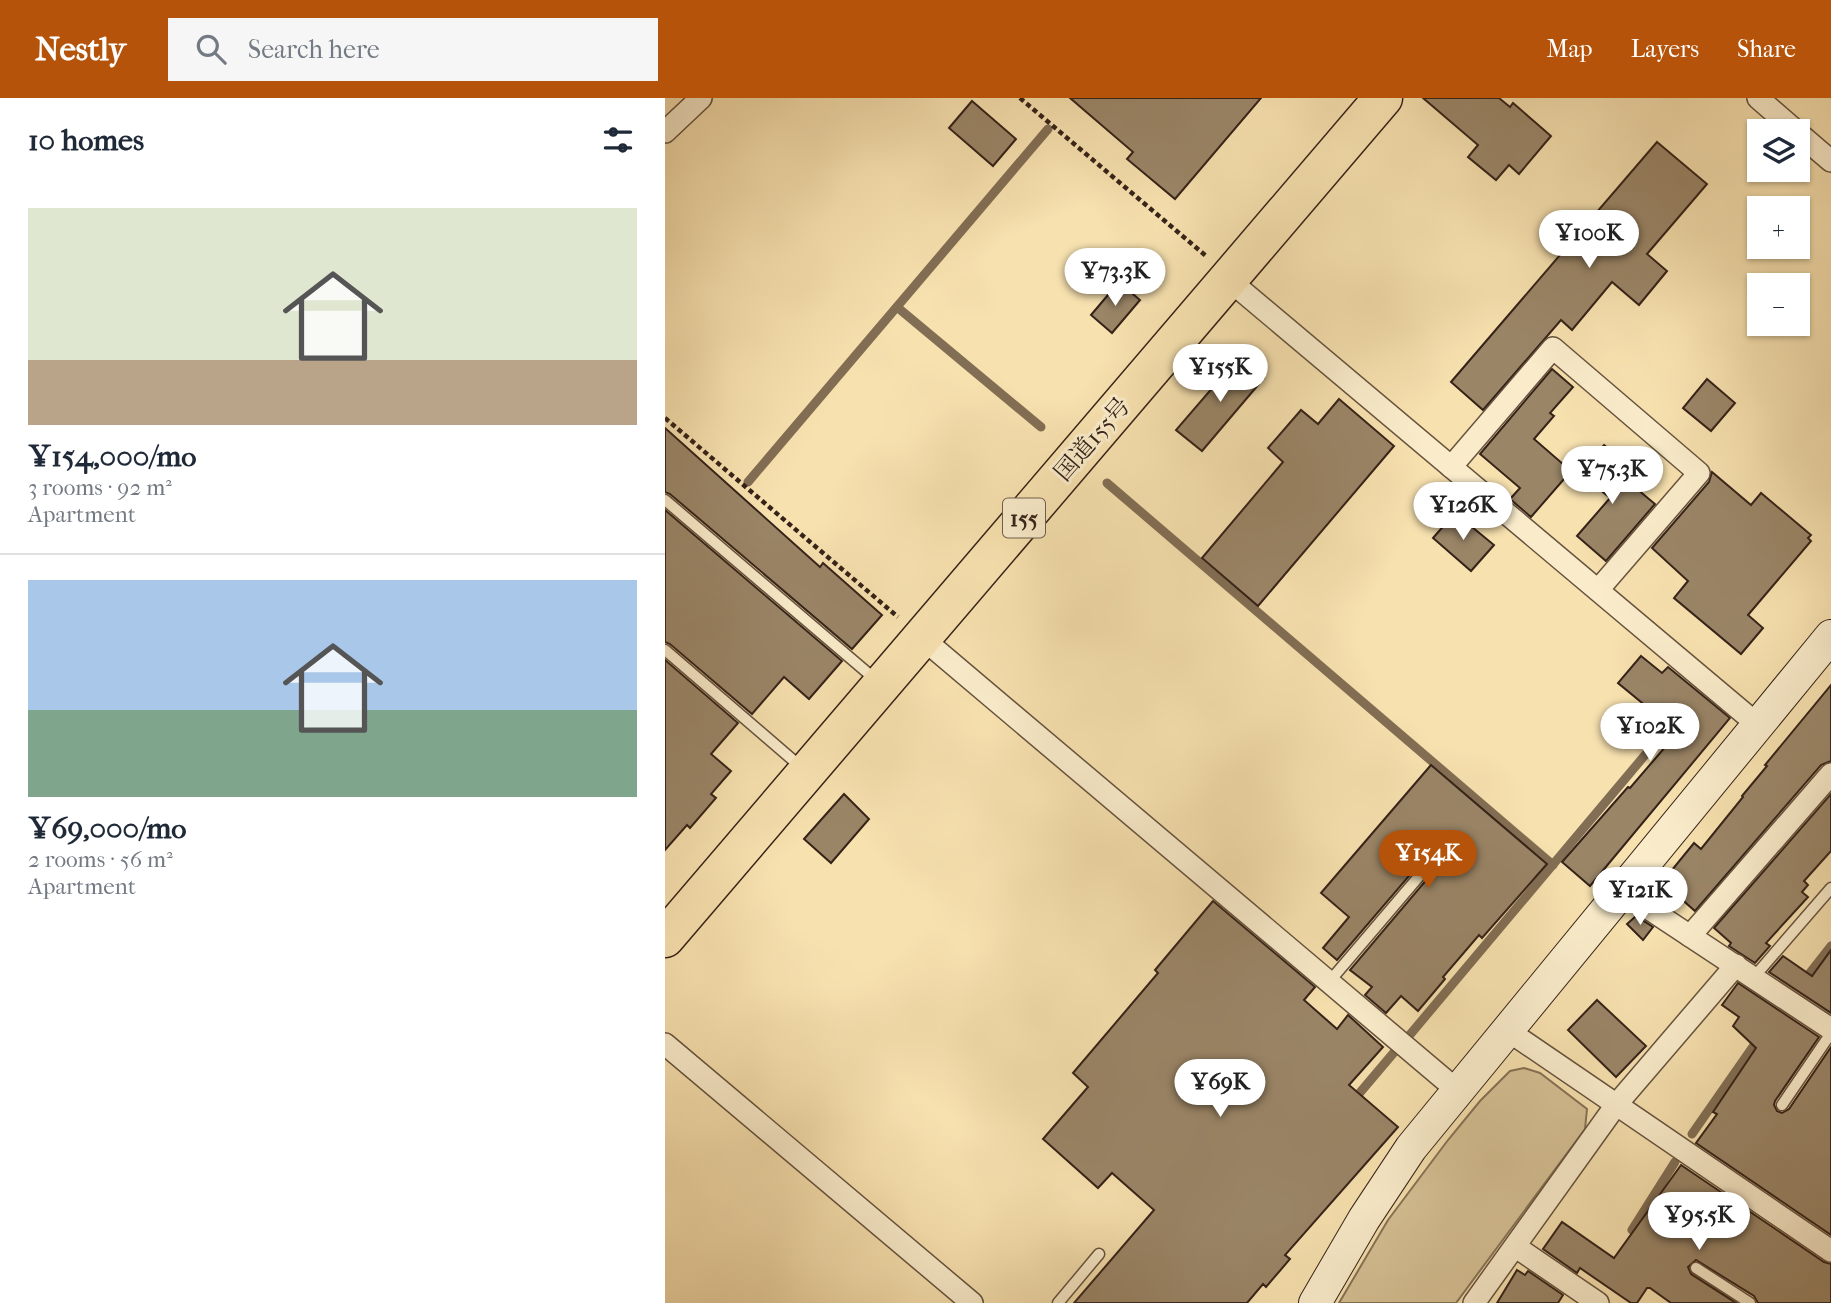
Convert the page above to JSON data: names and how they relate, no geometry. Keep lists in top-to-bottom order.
{
  "streets": {
    "highway": ["国道155号", "155"]
  },
  "page": {
    "header": "Nestly",
    "search": "Search here",
    "nav": ["Map", "Layers", "Share"],
    "heading": "10 homes",
    "map_buttons": ["+", "−"],
    "list": [
      {
        "name": "¥154,000/mo",
        "note": "3 rooms · 92 m² · Apartment"
      },
      {
        "name": "¥69,000/mo",
        "note": "2 rooms · 56 m² · Apartment"
      }
    ],
    "price": [
      "¥100K",
      "¥73.3K",
      "¥155K",
      "¥75.3K",
      "¥126K",
      "¥102K",
      "¥154K",
      "¥121K",
      "¥69K",
      "¥95.5K"
    ]
  }
}
